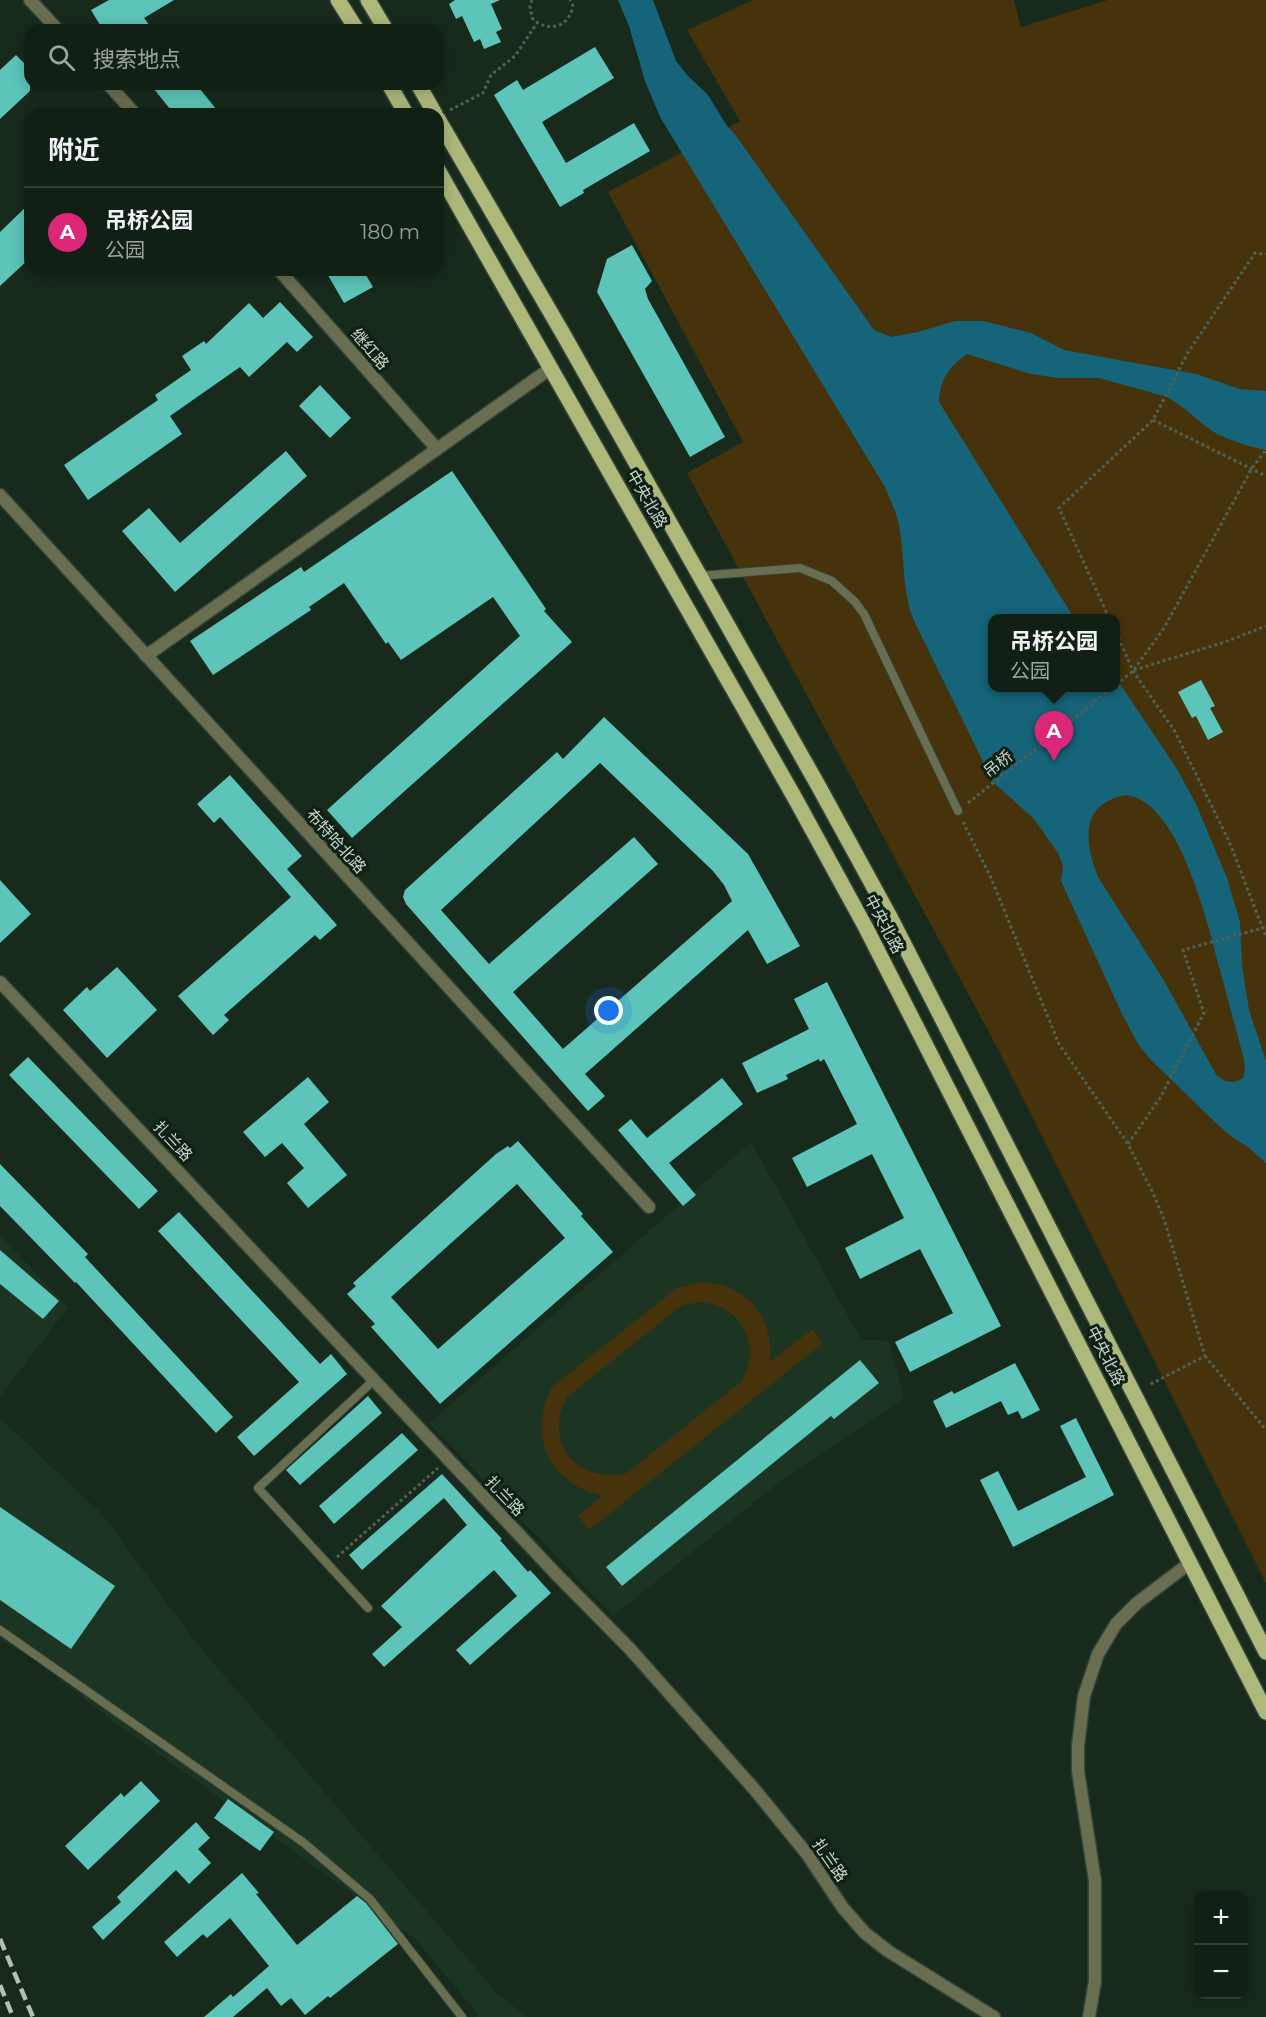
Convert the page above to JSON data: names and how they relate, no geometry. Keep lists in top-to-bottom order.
{
  "streets": {
    "main road": ["中央北路"],
    "street": ["继红路", "布特哈北路", "扎兰路"],
    "path": ["吊桥"]
  },
  "page": {
    "search": "搜索地点",
    "heading": "附近",
    "list": [
      {
        "mark": "A",
        "name": "吊桥公园",
        "note": "公园",
        "value": "180 m"
      }
    ],
    "popup": ["吊桥公园", "公园"],
    "pins": "A",
    "map_buttons": ["+", "−"]
  }
}
